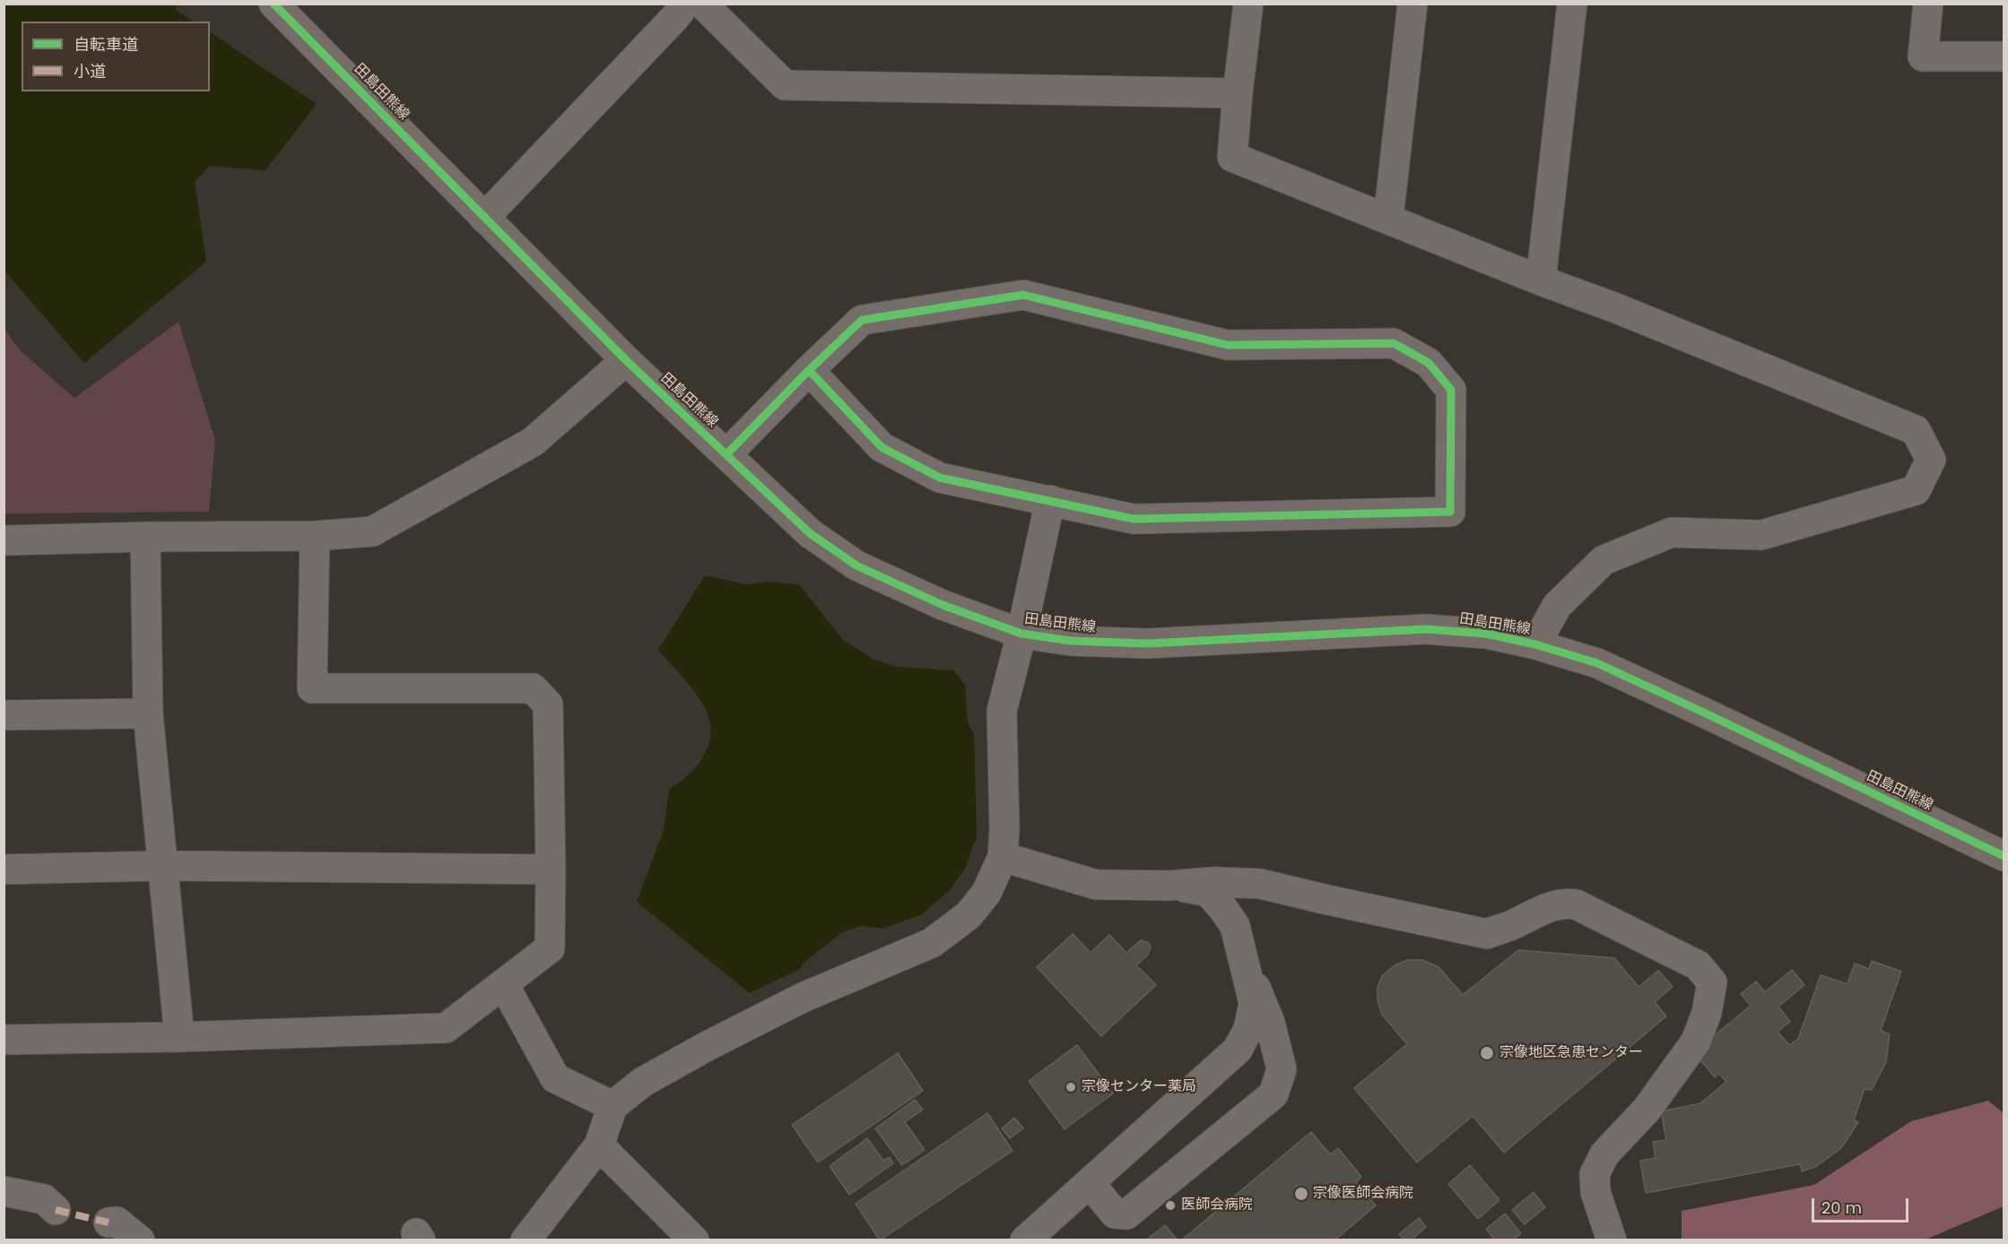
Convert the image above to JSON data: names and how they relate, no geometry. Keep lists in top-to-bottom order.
{
  "streets": {
    "main road": ["田島田熊線"]
  },
  "places": [
    "宗像地区急患センター",
    "宗像センター薬局",
    "宗像医師会病院",
    "医師会病院"
  ],
  "legend": ["自転車道", "小道"],
  "scale_bar": "20 m"
}
